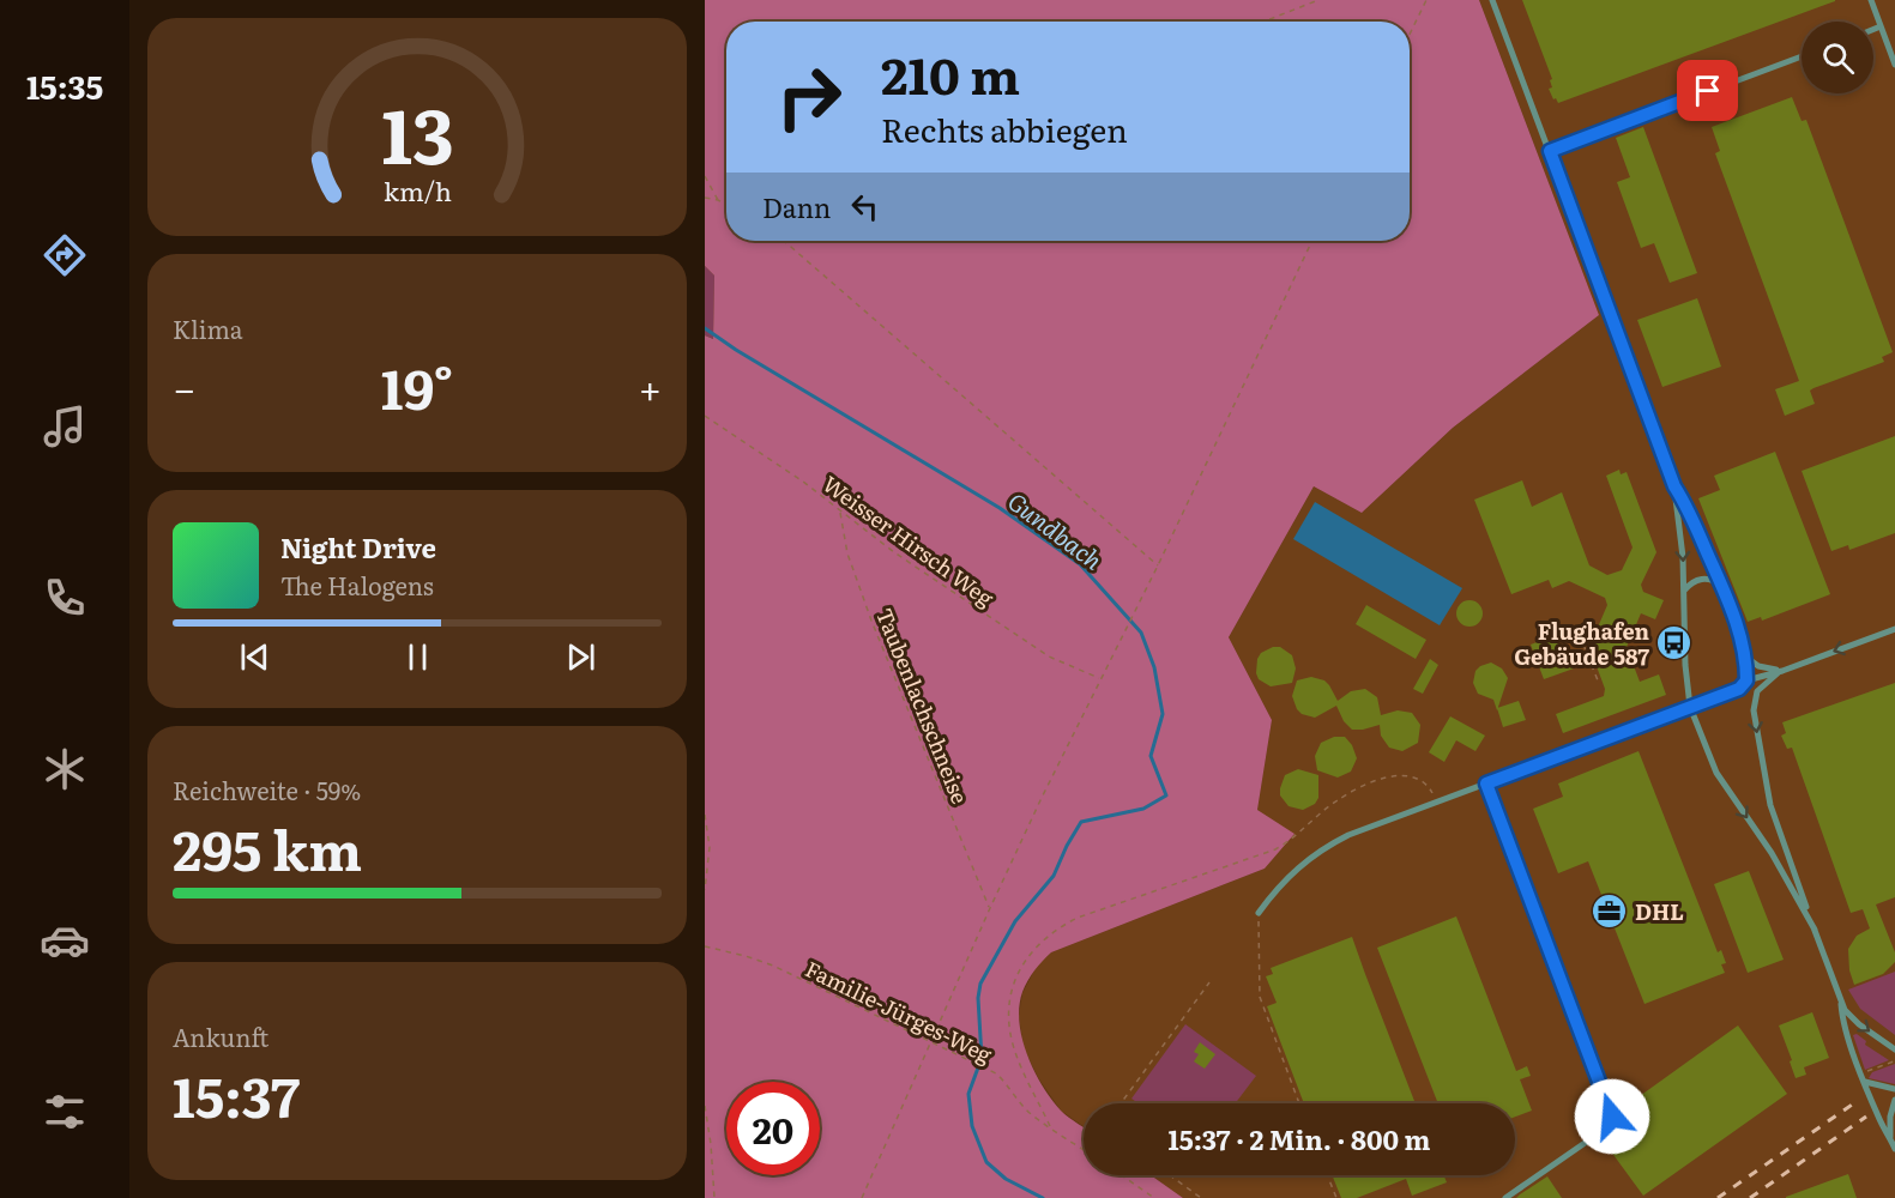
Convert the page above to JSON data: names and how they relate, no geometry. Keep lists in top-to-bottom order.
{
  "streets": {
    "path": ["Weisser Hirsch Weg", "Taubenlachschneise", "Familie-Jürges-Weg"]
  },
  "crossings": [
    ["Weisser Hirsch Weg", "Taubenlachschneise"]
  ],
  "water": ["Gundbach"],
  "places": {
    "bus stop": ["Flughafen Gebäude 587"],
    "office": ["DHL"]
  },
  "page": {
    "tabs": "15:35",
    "turn": ["210 m", "Rechts abbiegen"],
    "then": "Dann",
    "tile": [
      "Klima",
      ["Reichweite · 59%", "295 km"],
      ["Ankunft", "15:37"]
    ],
    "heat": ["−", "19°", "+"],
    "song": ["Night Drive", "The Halogens"],
    "limit": "20",
    "trip": "15:37 · 2 Min. · 800 m",
    "gauge": ["13", "km/h"]
  }
}
